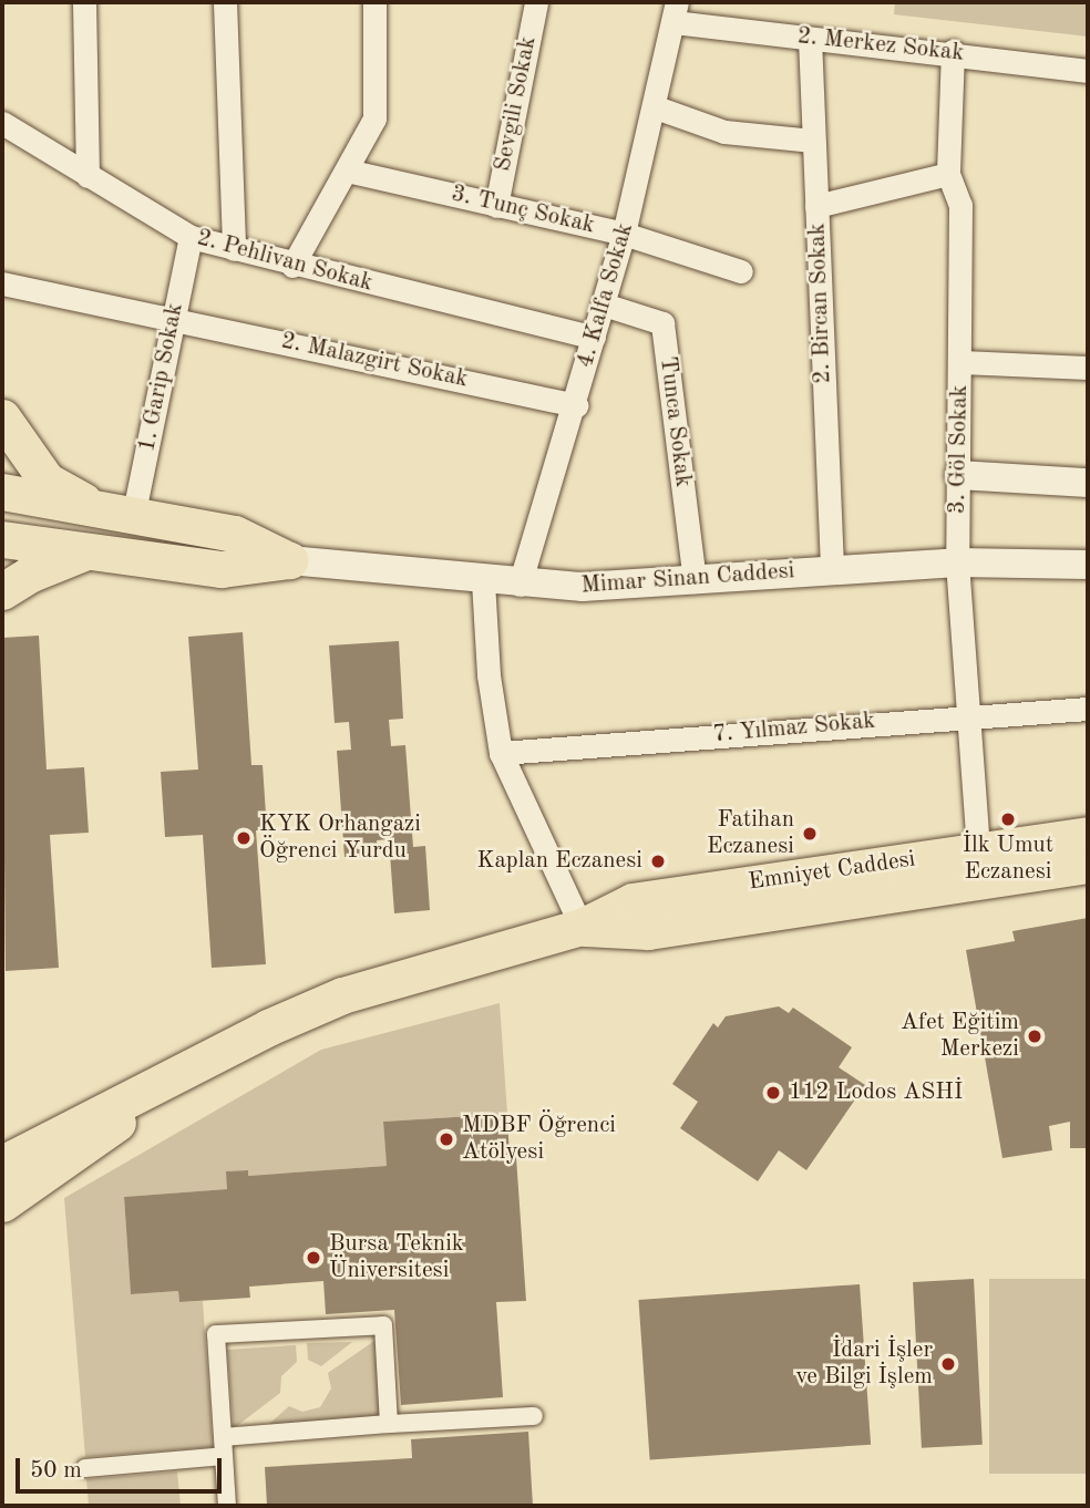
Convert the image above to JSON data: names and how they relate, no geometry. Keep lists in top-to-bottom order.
{
  "streets": {
    "main road": ["Emniyet Caddesi"],
    "street": [
      "2. Merkez Sokak",
      "Sevgili Sokak",
      "3. Tunç Sokak",
      "2. Pehlivan Sokak",
      "4. Kalfa Sokak",
      "2. Bircan Sokak",
      "2. Malazgirt Sokak",
      "1. Garip Sokak",
      "Tunca Sokak",
      "3. Göl Sokak",
      "Mimar Sinan Caddesi",
      "7. Yılmaz Sokak"
    ]
  },
  "crossings": [
    ["2. Merkez Sokak", "4. Kalfa Sokak"],
    ["2. Merkez Sokak", "2. Bircan Sokak"],
    ["2. Merkez Sokak", "3. Göl Sokak"],
    ["Sevgili Sokak", "3. Tunç Sokak"],
    ["3. Tunç Sokak", "4. Kalfa Sokak"],
    ["2. Pehlivan Sokak", "4. Kalfa Sokak"],
    ["2. Pehlivan Sokak", "1. Garip Sokak"],
    ["4. Kalfa Sokak", "2. Malazgirt Sokak"],
    ["4. Kalfa Sokak", "Tunca Sokak"],
    ["4. Kalfa Sokak", "Mimar Sinan Caddesi"],
    ["2. Bircan Sokak", "Mimar Sinan Caddesi"],
    ["2. Malazgirt Sokak", "1. Garip Sokak"],
    ["Tunca Sokak", "Mimar Sinan Caddesi"],
    ["3. Göl Sokak", "Mimar Sinan Caddesi"],
    ["3. Göl Sokak", "7. Yılmaz Sokak"],
    ["3. Göl Sokak", "Emniyet Caddesi"]
  ],
  "places": [
    "İlk Umut Eczanesi",
    "Fatihan Eczanesi",
    "KYK Orhangazi Öğrenci Yurdu",
    "Kaplan Eczanesi",
    "Afet Eğitim Merkezi",
    "112 Lodos ASHİ",
    "MDBF Öğrenci Atölyesi",
    "Bursa Teknik Üniversitesi",
    "İdari İşler ve Bilgi İşlem"
  ],
  "scale_bar": "50 m"
}
